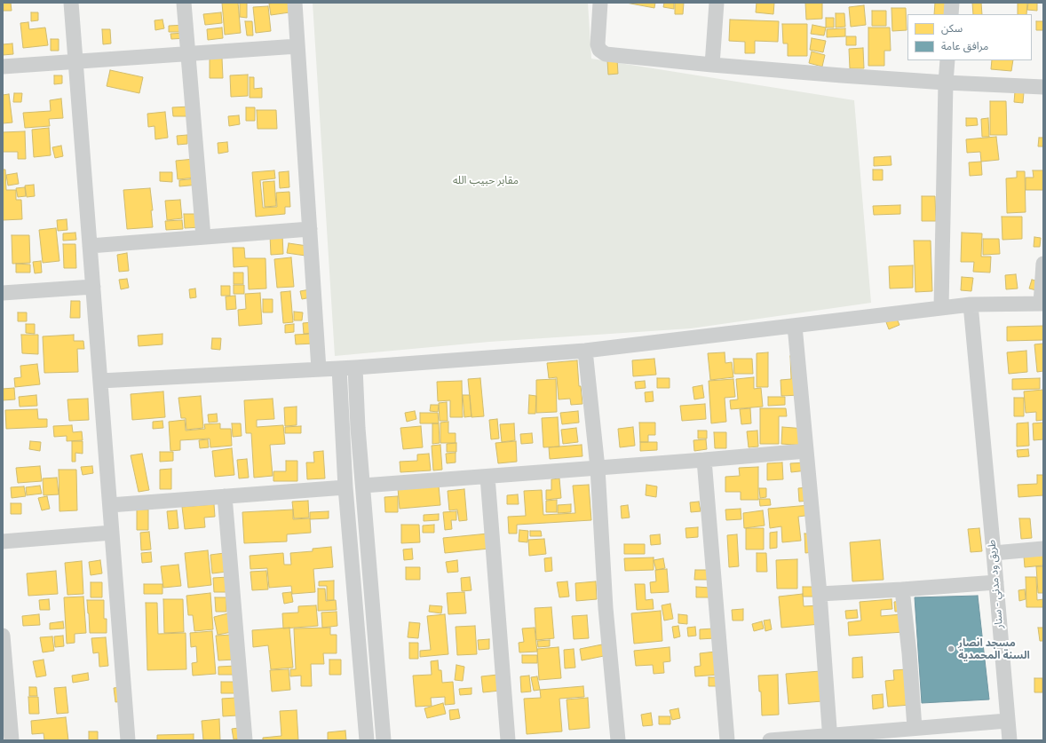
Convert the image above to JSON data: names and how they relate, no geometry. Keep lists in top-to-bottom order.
{
  "streets": {
    "street": ["طريق ود مدني - سنار"]
  },
  "parks": ["مقابر حبيب الله"],
  "places": ["مسجد انصار السنة المحمدية"],
  "legend": ["سكن", "مرافق عامة"]
}
